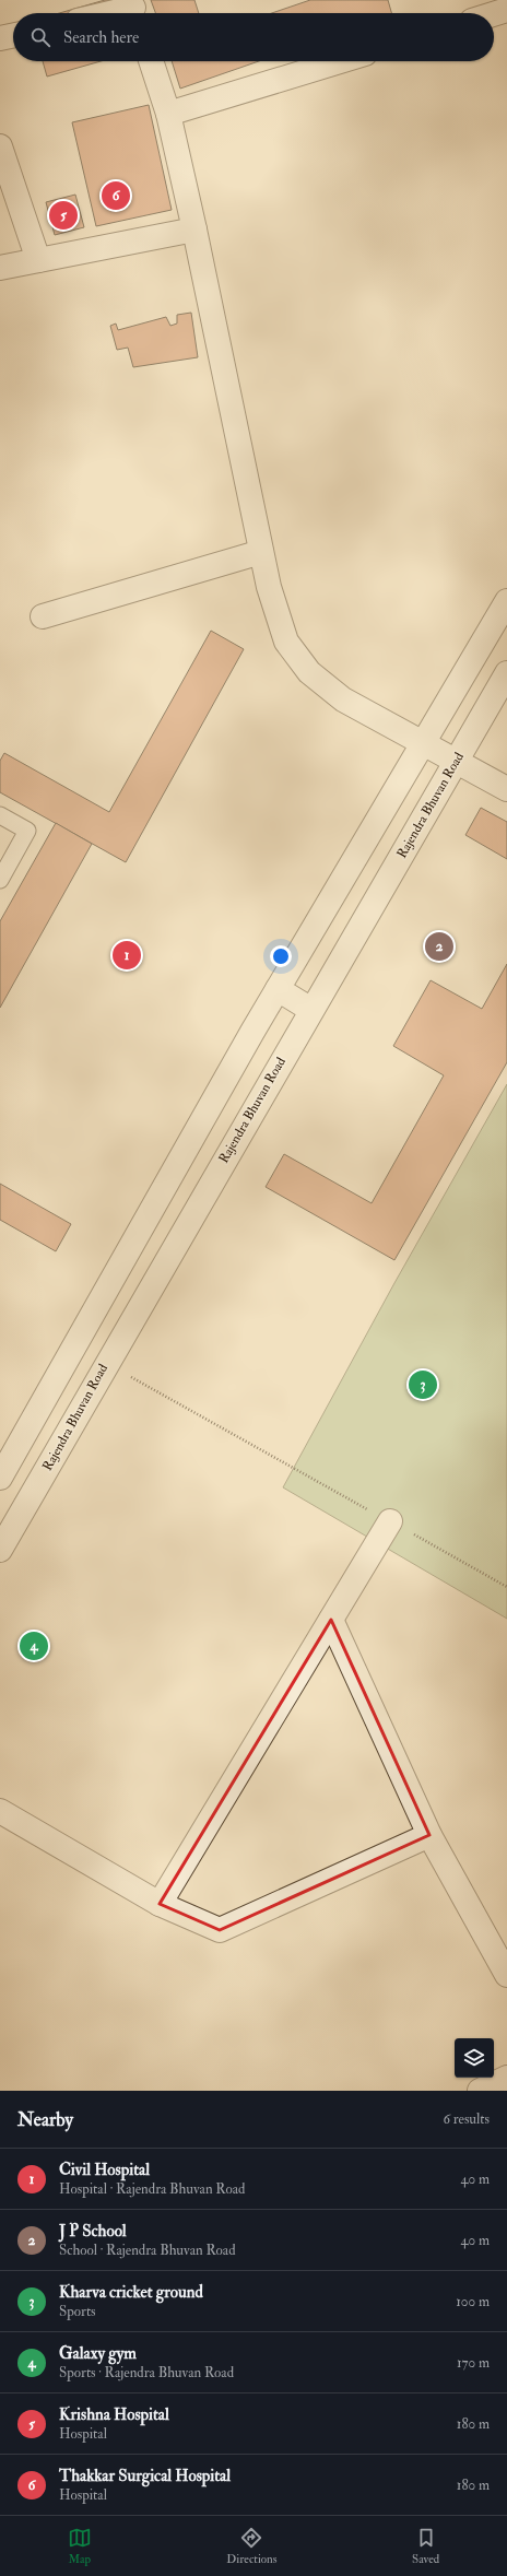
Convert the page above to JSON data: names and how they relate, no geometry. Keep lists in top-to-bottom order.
{
  "streets": {
    "street": ["Rajendra Bhuvan Road"]
  },
  "page": {
    "search": "Search here",
    "pins": [
      "6",
      "5",
      "2",
      "1",
      "3",
      "4"
    ],
    "heading": ["Nearby", "6 results"],
    "list": [
      {
        "mark": "1",
        "name": "Civil Hospital",
        "note": "Hospital · Rajendra Bhuvan Road",
        "value": "40 m"
      },
      {
        "mark": "2",
        "name": "J P School",
        "note": "School · Rajendra Bhuvan Road",
        "value": "40 m"
      },
      {
        "mark": "3",
        "name": "Kharva cricket ground",
        "note": "Sports",
        "value": "100 m"
      },
      {
        "mark": "4",
        "name": "Galaxy gym",
        "note": "Sports · Rajendra Bhuvan Road",
        "value": "170 m"
      },
      {
        "mark": "5",
        "name": "Krishna Hospital",
        "note": "Hospital",
        "value": "180 m"
      },
      {
        "mark": "6",
        "name": "Thakkar Surgical Hospital",
        "note": "Hospital",
        "value": "180 m"
      }
    ],
    "nav": ["Map", "Directions", "Saved"]
  }
}
